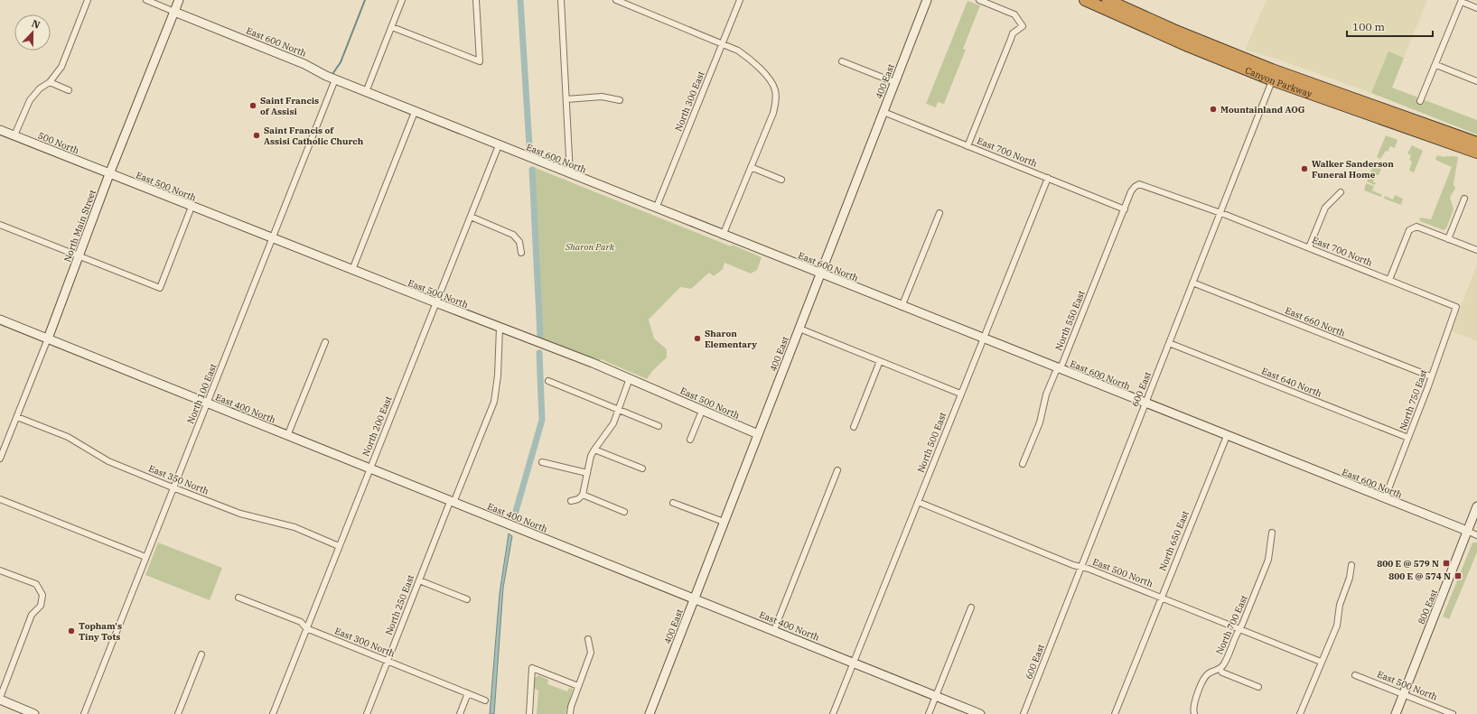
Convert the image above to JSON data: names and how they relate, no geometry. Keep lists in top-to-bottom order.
{
  "streets": {
    "highway": ["Canyon Parkway"],
    "street": [
      "East 600 North",
      "400 East",
      "North 300 East",
      "500 North",
      "East 700 North",
      "East 500 North",
      "North Main Street",
      "North 550 East",
      "East 660 North",
      "East 640 North",
      "600 East",
      "North 100 East",
      "North 750 East",
      "East 400 North",
      "North 200 East",
      "North 500 East",
      "East 350 North",
      "North 650 East",
      "North 250 East",
      "800 East",
      "North 700 East",
      "East 300 North"
    ]
  },
  "crossings": [
    ["East 600 North", "400 East"],
    ["East 600 North", "North 300 East"],
    ["East 600 North", "North Main Street"],
    ["East 600 North", "North 550 East"],
    ["East 600 North", "600 East"],
    ["East 600 North", "North 100 East"],
    ["East 600 North", "North 750 East"],
    ["East 600 North", "North 200 East"],
    ["East 600 North", "North 500 East"],
    ["East 600 North", "North 650 East"],
    ["East 600 North", "800 East"],
    ["400 East", "East 700 North"],
    ["400 East", "East 500 North"],
    ["400 East", "East 400 North"],
    ["Canyon Parkway", "600 East"],
    ["500 North", "East 500 North"],
    ["500 North", "North Main Street"],
    ["East 700 North", "North 550 East"],
    ["East 700 North", "600 East"],
    ["East 700 North", "North 750 East"],
    ["East 700 North", "North 500 East"],
    ["East 500 North", "North Main Street"],
    ["East 500 North", "600 East"],
    ["East 500 North", "North 100 East"],
    ["East 500 North", "North 200 East"],
    ["East 500 North", "North 500 East"],
    ["East 500 North", "North 650 East"],
    ["East 500 North", "North 250 East"],
    ["East 500 North", "800 East"],
    ["East 500 North", "North 700 East"],
    ["North Main Street", "East 400 North"],
    ["North Main Street", "East 350 North"],
    ["East 660 North", "600 East"],
    ["East 660 North", "North 750 East"],
    ["East 640 North", "600 East"],
    ["East 640 North", "North 750 East"],
    ["North 100 East", "East 400 North"],
    ["North 100 East", "East 350 North"],
    ["East 400 North", "North 200 East"],
    ["East 400 North", "North 500 East"],
    ["East 400 North", "North 250 East"],
    ["North 200 East", "East 350 North"],
    ["North 200 East", "East 300 North"],
    ["North 250 East", "East 300 North"]
  ],
  "parks": ["Sharon Park"],
  "places": {
    "other": [
      "Saint Francis of Assisi",
      "Mountainland AOG",
      "Saint Francis of Assisi Catholic Church",
      "Walker Sanderson Funeral Home",
      "Sharon Elementary",
      "Topham's Tiny Tots"
    ],
    "transit": ["800 E @ 579 N", "800 E @ 574 N"]
  },
  "scale_bar": "100 m",
  "north": "top"
}
